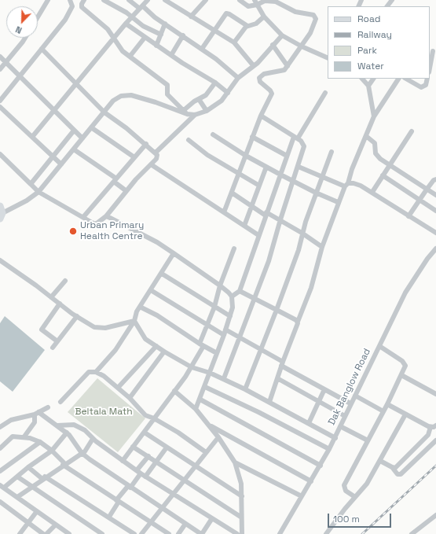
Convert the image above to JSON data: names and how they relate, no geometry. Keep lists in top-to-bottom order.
{
  "streets": {
    "street": ["Dak Banglow Road"]
  },
  "parks": ["Beltala Math"],
  "places": ["Urban Primary Health Centre"],
  "legend": [
    "Road",
    "Railway",
    "Park",
    "Water"
  ],
  "scale_bar": "100 m",
  "north": "bottom left"
}
